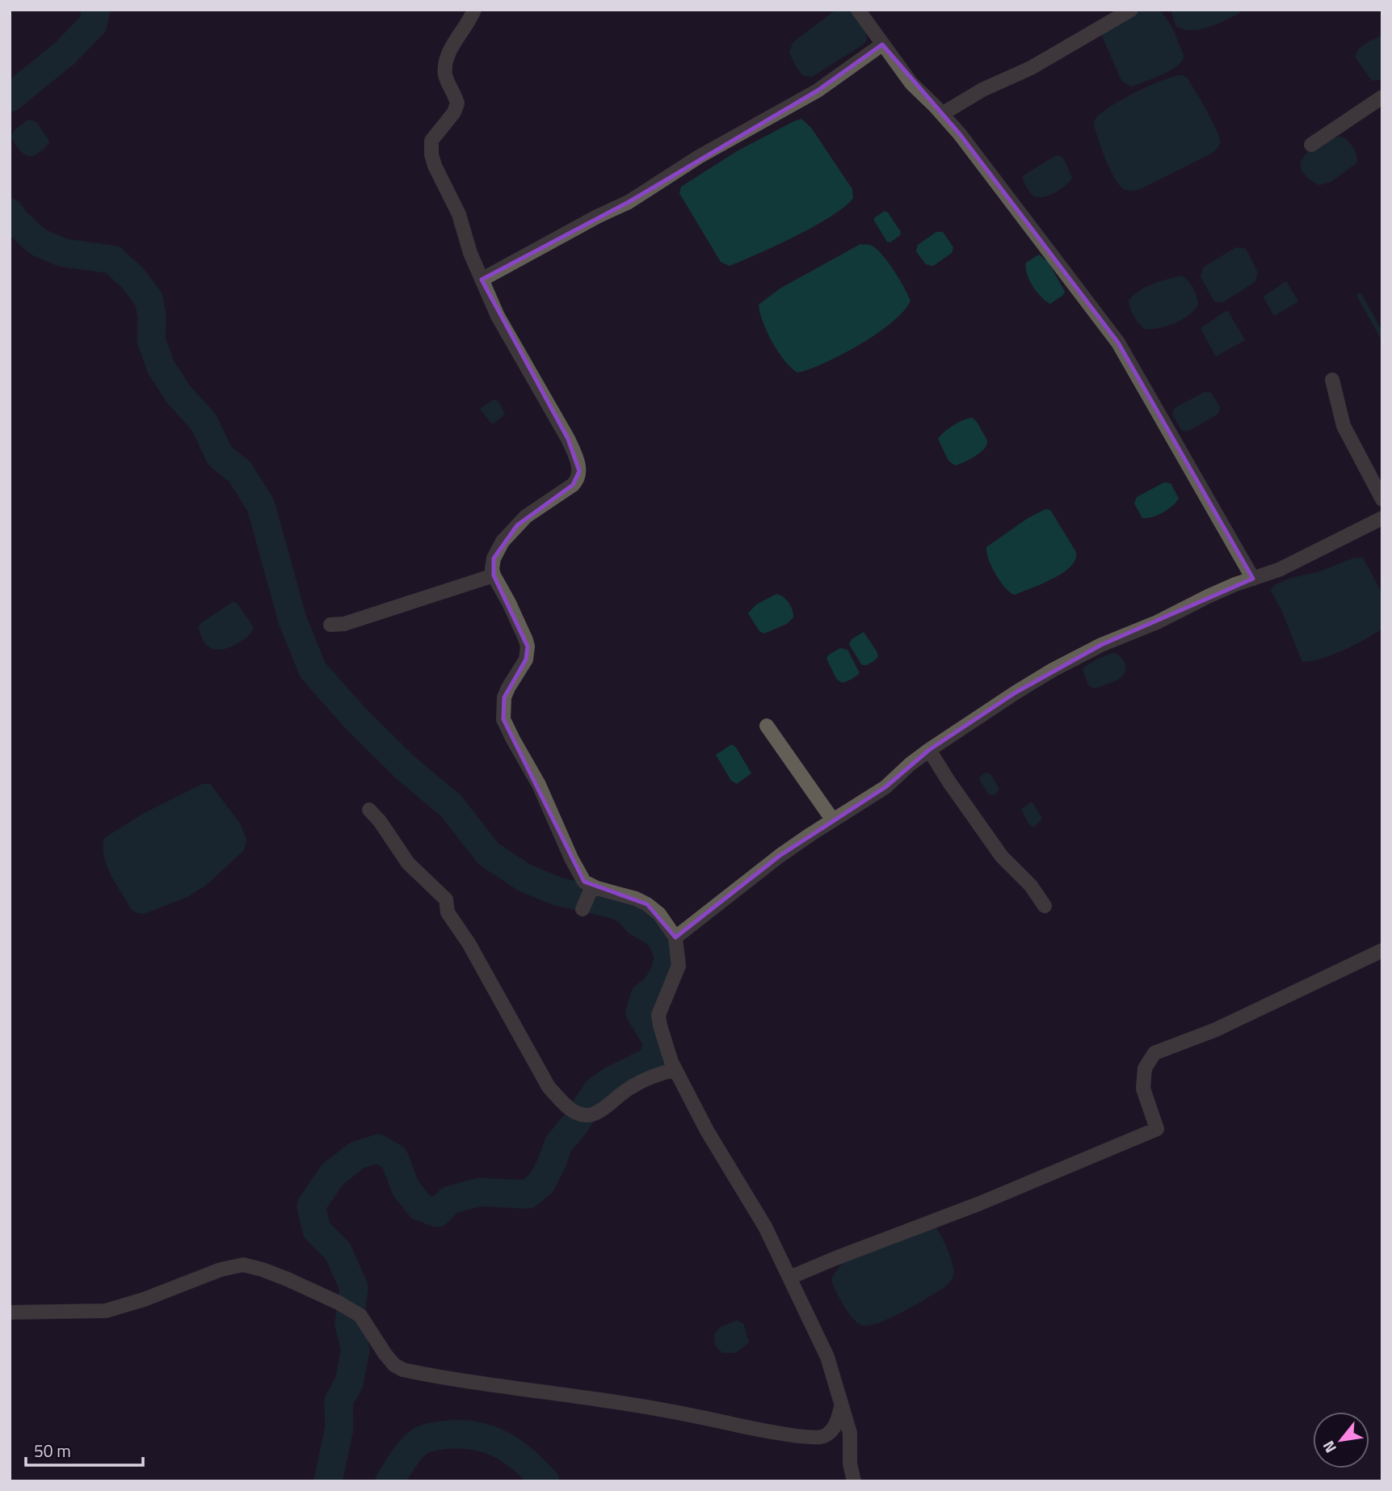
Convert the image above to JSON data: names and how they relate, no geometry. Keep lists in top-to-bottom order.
{
  "scale_bar": "50 m",
  "north": "bottom left"
}
